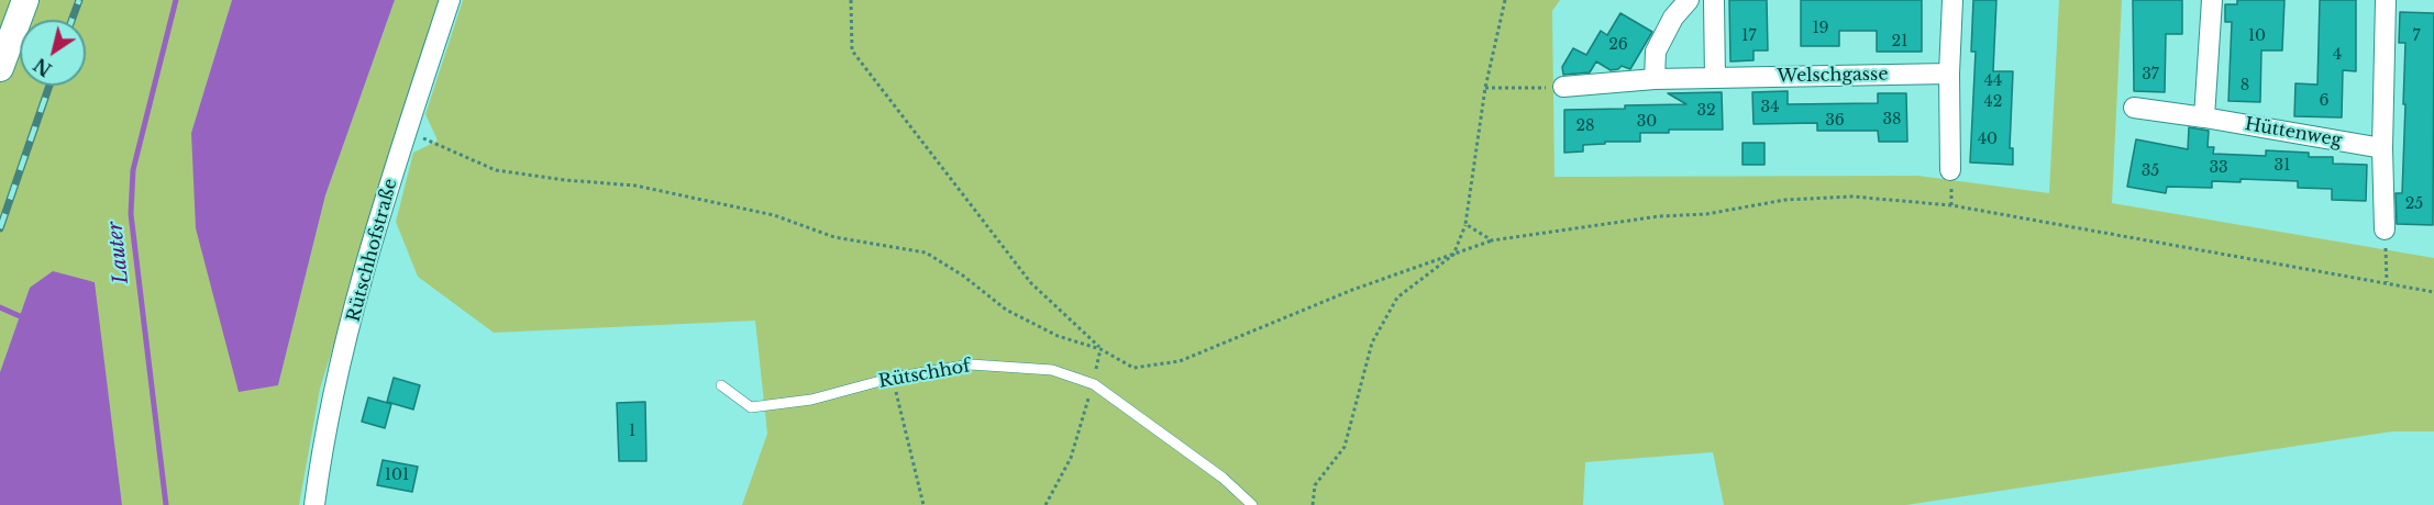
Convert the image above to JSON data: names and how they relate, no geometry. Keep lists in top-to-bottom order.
{
  "streets": {
    "street": ["Welschgasse", "Hüttenweg", "Rütschhofstraße"],
    "lane": ["Rütschhof"]
  },
  "water": ["Lauter"],
  "house_numbers": [
    "19",
    "17",
    "10",
    "7",
    "21",
    "26",
    "4",
    "37",
    "44",
    "8",
    "6",
    "42",
    "34",
    "32",
    "38",
    "36",
    "30",
    "28",
    "40",
    "31",
    "33",
    "35",
    "25",
    "1",
    "101"
  ],
  "north": "bottom left"
}
